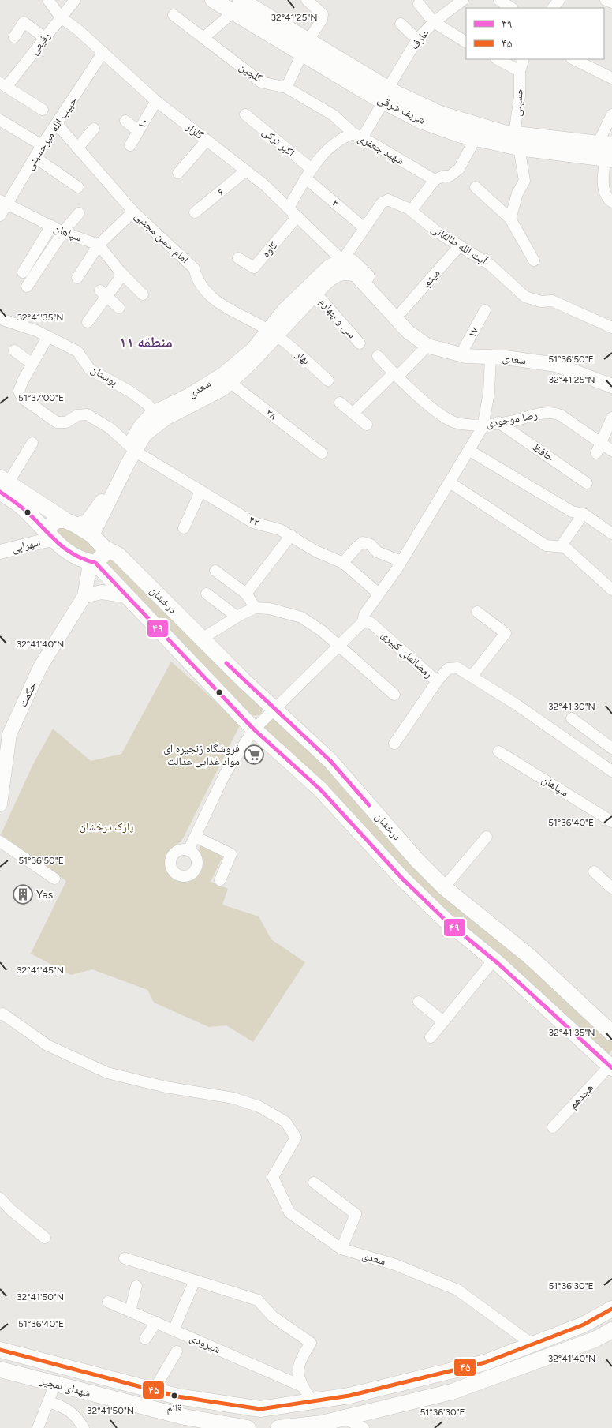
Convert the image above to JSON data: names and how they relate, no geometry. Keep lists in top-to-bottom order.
{
  "streets": {
    "main road": ["شریف شرقی", "درخشان", "شهدای لمجیر"],
    "street": [
      "عارف",
      "رفیعی",
      "گلچین",
      "حسینی",
      "۱۰",
      "گلزار",
      "حبیب الله میرحسینی",
      "اکبر ترکی",
      "شهید جعفری",
      "۶",
      "۲",
      "سپاهان",
      "امام حسن مجتبی",
      "آیت الله طالقانی",
      "کاوه",
      "میثم",
      "سی و چهارم",
      "۱۷",
      "بهار",
      "سعدی",
      "بوستان",
      "۳۸",
      "رضا موجودی",
      "حافظ",
      "۴۲",
      "سهرابی",
      "رمضانعلی کبیری",
      "حکمت",
      "هجدهم",
      "شیرودی"
    ]
  },
  "crossings": [
    ["عارف", "گلچین"],
    ["عارف", "شریف شرقی"],
    ["عارف", "شهید جعفری"],
    ["رفیعی", "گلزار"],
    ["گلچین", "شهید جعفری"],
    ["حسینی", "شریف شرقی"],
    ["۱۰", "گلزار"],
    ["گلزار", "حبیب الله میرحسینی"],
    ["گلزار", "شهید جعفری"],
    ["گلزار", "۶"],
    ["گلزار", "کاوه"],
    ["گلزار", "سعدی"],
    ["حبیب الله میرحسینی", "سپاهان"],
    ["حبیب الله میرحسینی", "امام حسن مجتبی"],
    ["اکبر ترکی", "شهید جعفری"],
    ["اکبر ترکی", "۲"],
    ["شهید جعفری", "۲"],
    ["۲", "آیت الله طالقانی"],
    ["امام حسن مجتبی", "بهار"],
    ["امام حسن مجتبی", "سعدی"],
    ["آیت الله طالقانی", "میثم"],
    ["میثم", "سعدی"],
    ["سی و چهارم", "سعدی"],
    ["۱۷", "سعدی"],
    ["بهار", "سعدی"],
    ["سعدی", "بوستان"],
    ["سعدی", "۳۸"],
    ["سعدی", "۴۲"],
    ["سعدی", "درخشان"],
    ["سعدی", "شهدای لمجیر"],
    ["رضا موجودی", "حافظ"]
  ],
  "districts": ["منطقه ۱۱"],
  "parks": ["پارک درخشان"],
  "places": {
    "supermarket": ["فروشگاه زنجیره ای مواد غذایی عدالت"],
    "building": ["Yas"],
    "other": ["قائم"]
  },
  "lines": ["transit line ۴۹", "transit line ۴۵"],
  "legend": ["۴۹", "۴۵"],
  "coordinates": [
    "32°41'25\"N",
    "32°41'35\"N",
    "51°36'50\"E",
    "51°37'00\"E",
    "32°41'40\"N",
    "32°41'30\"N",
    "51°36'40\"E",
    "32°41'45\"N",
    "51°36'30\"E",
    "32°41'50\"N"
  ]
}
